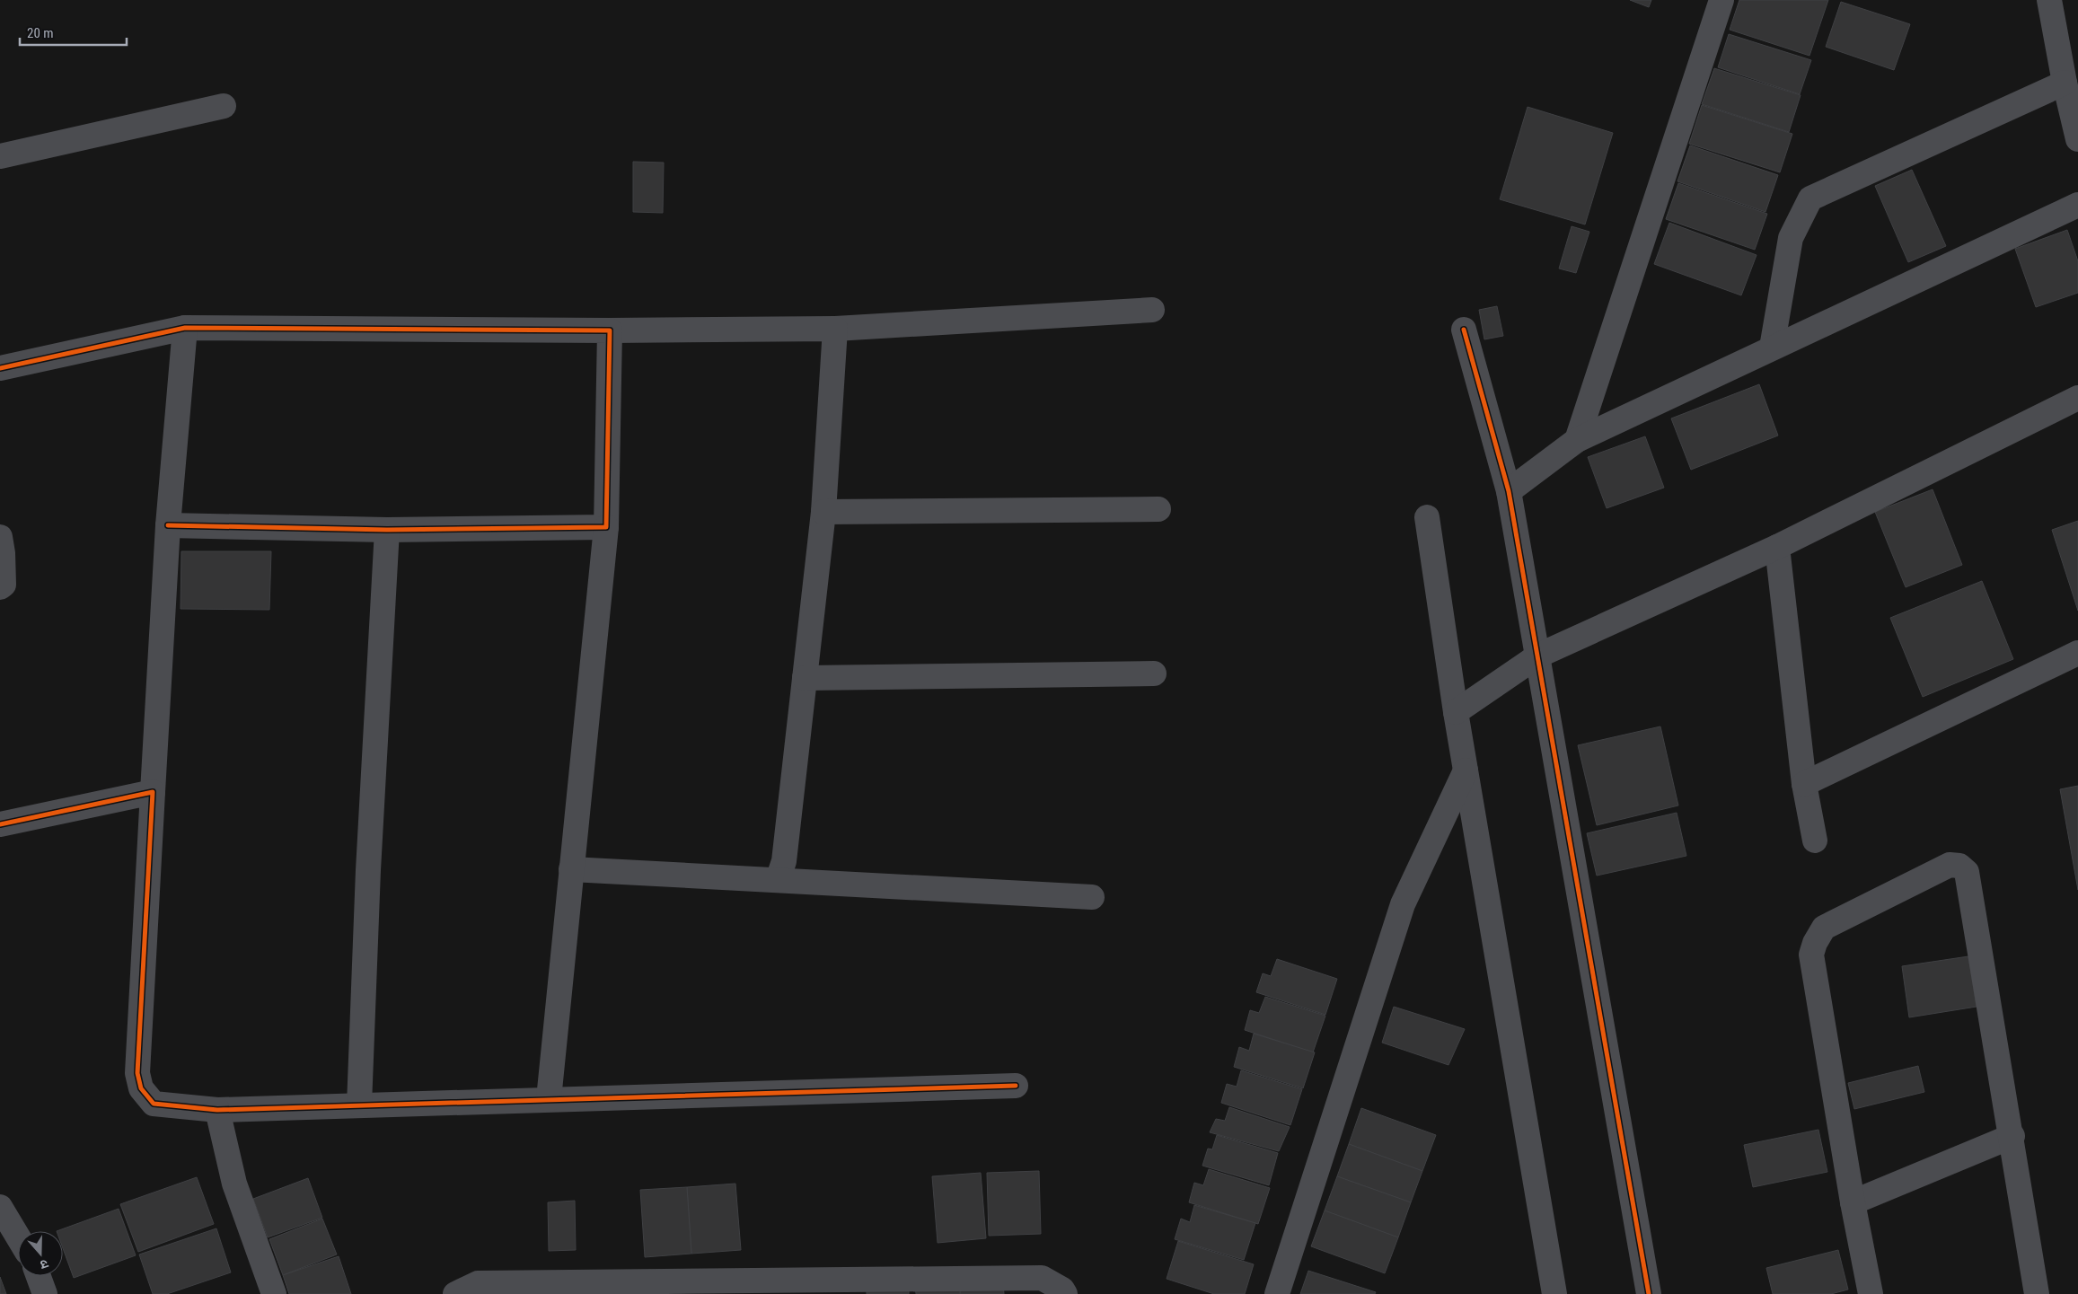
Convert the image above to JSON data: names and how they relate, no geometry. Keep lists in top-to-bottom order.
{
  "scale_bar": "20 m",
  "north": "bottom"
}
